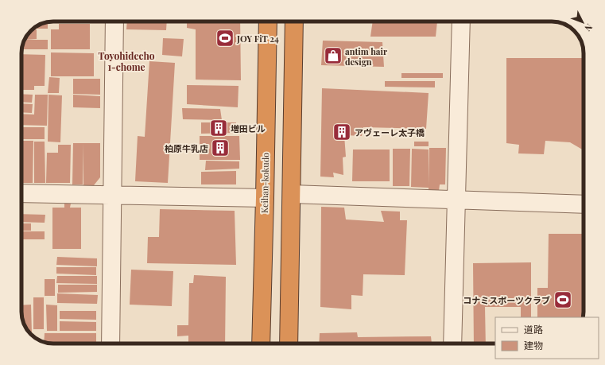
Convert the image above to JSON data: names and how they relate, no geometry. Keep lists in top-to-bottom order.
{
  "streets": {
    "highway": ["Keihan-kokudo"]
  },
  "districts": ["Toyohidecho 1-chome"],
  "places": {
    "sports": ["JOY FiT 24", "コナミスポーツクラブ"],
    "shop": ["antim hair design"],
    "building": ["増田ビル", "アヴェーレ太子橋", "柏原牛乳店"]
  },
  "legend": ["道路", "建物"],
  "north": "bottom right"
}
